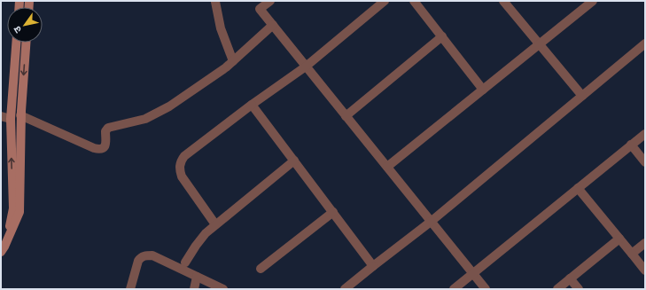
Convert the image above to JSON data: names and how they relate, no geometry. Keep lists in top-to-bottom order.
{
  "north": "bottom left"
}
